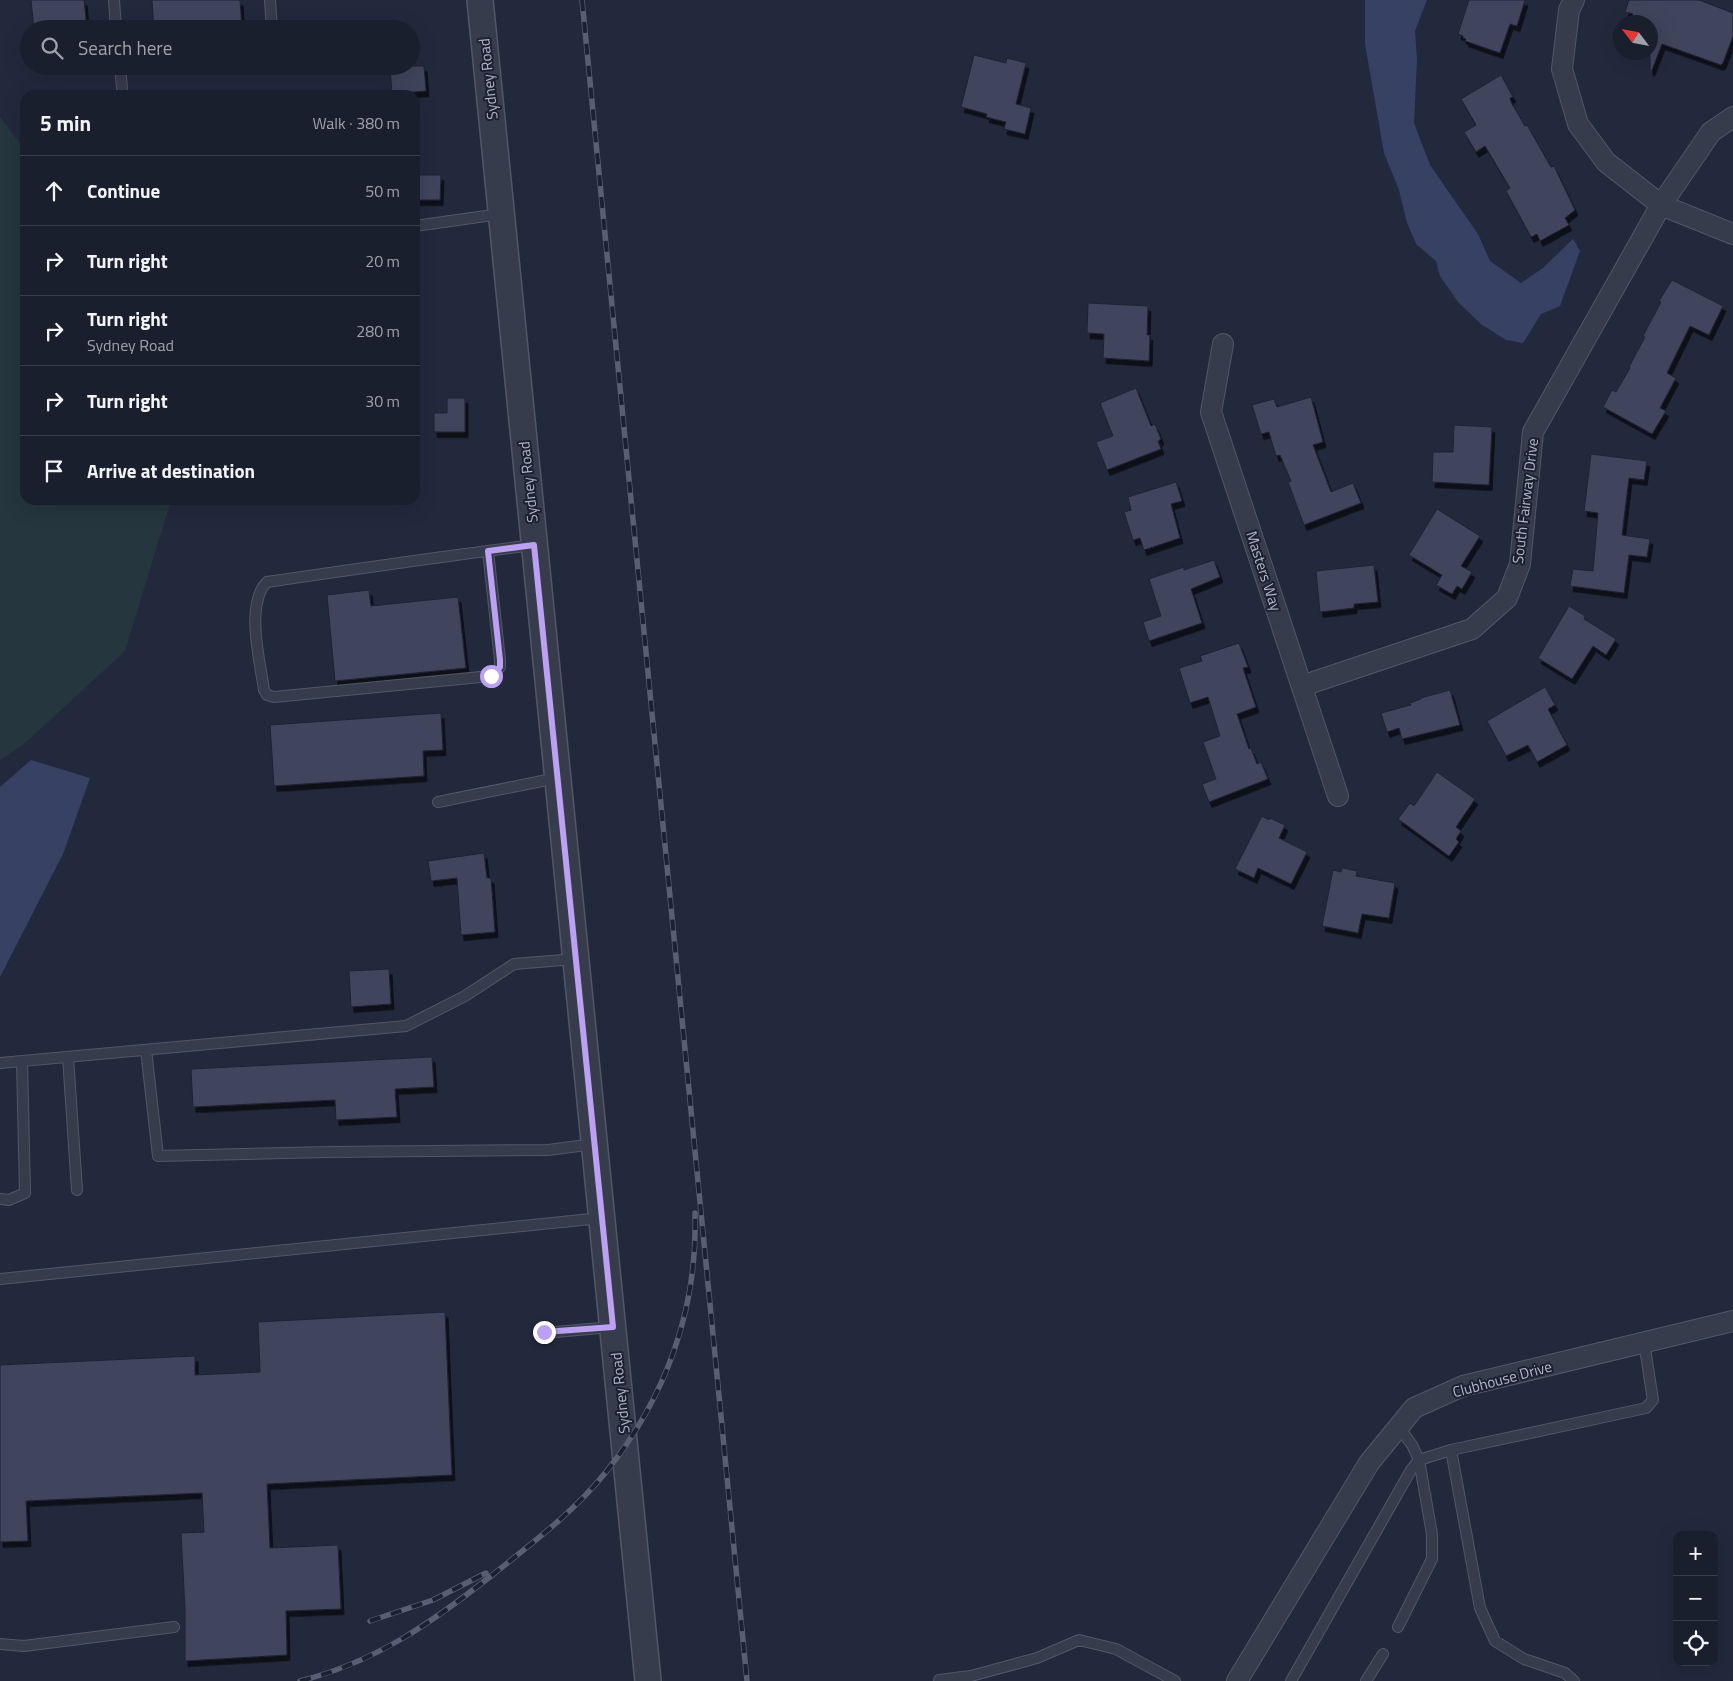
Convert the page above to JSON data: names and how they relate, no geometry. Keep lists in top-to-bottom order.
{
  "streets": {
    "street": [
      "Sydney Road",
      "South Fairway Drive",
      "Masters Way",
      "Clubhouse Drive"
    ]
  },
  "crossings": [
    ["South Fairway Drive", "Masters Way"]
  ],
  "north": "top left",
  "page": {
    "search": "Search here",
    "heading": ["5 min", "Walk · 380 m"],
    "list": [
      ["Continue", "50 m"],
      ["Turn right", "20 m"],
      ["Turn right", "Sydney Road", "280 m"],
      ["Turn right", "30 m"],
      "Arrive at destination"
    ],
    "map_buttons": ["+", "−"]
  }
}
